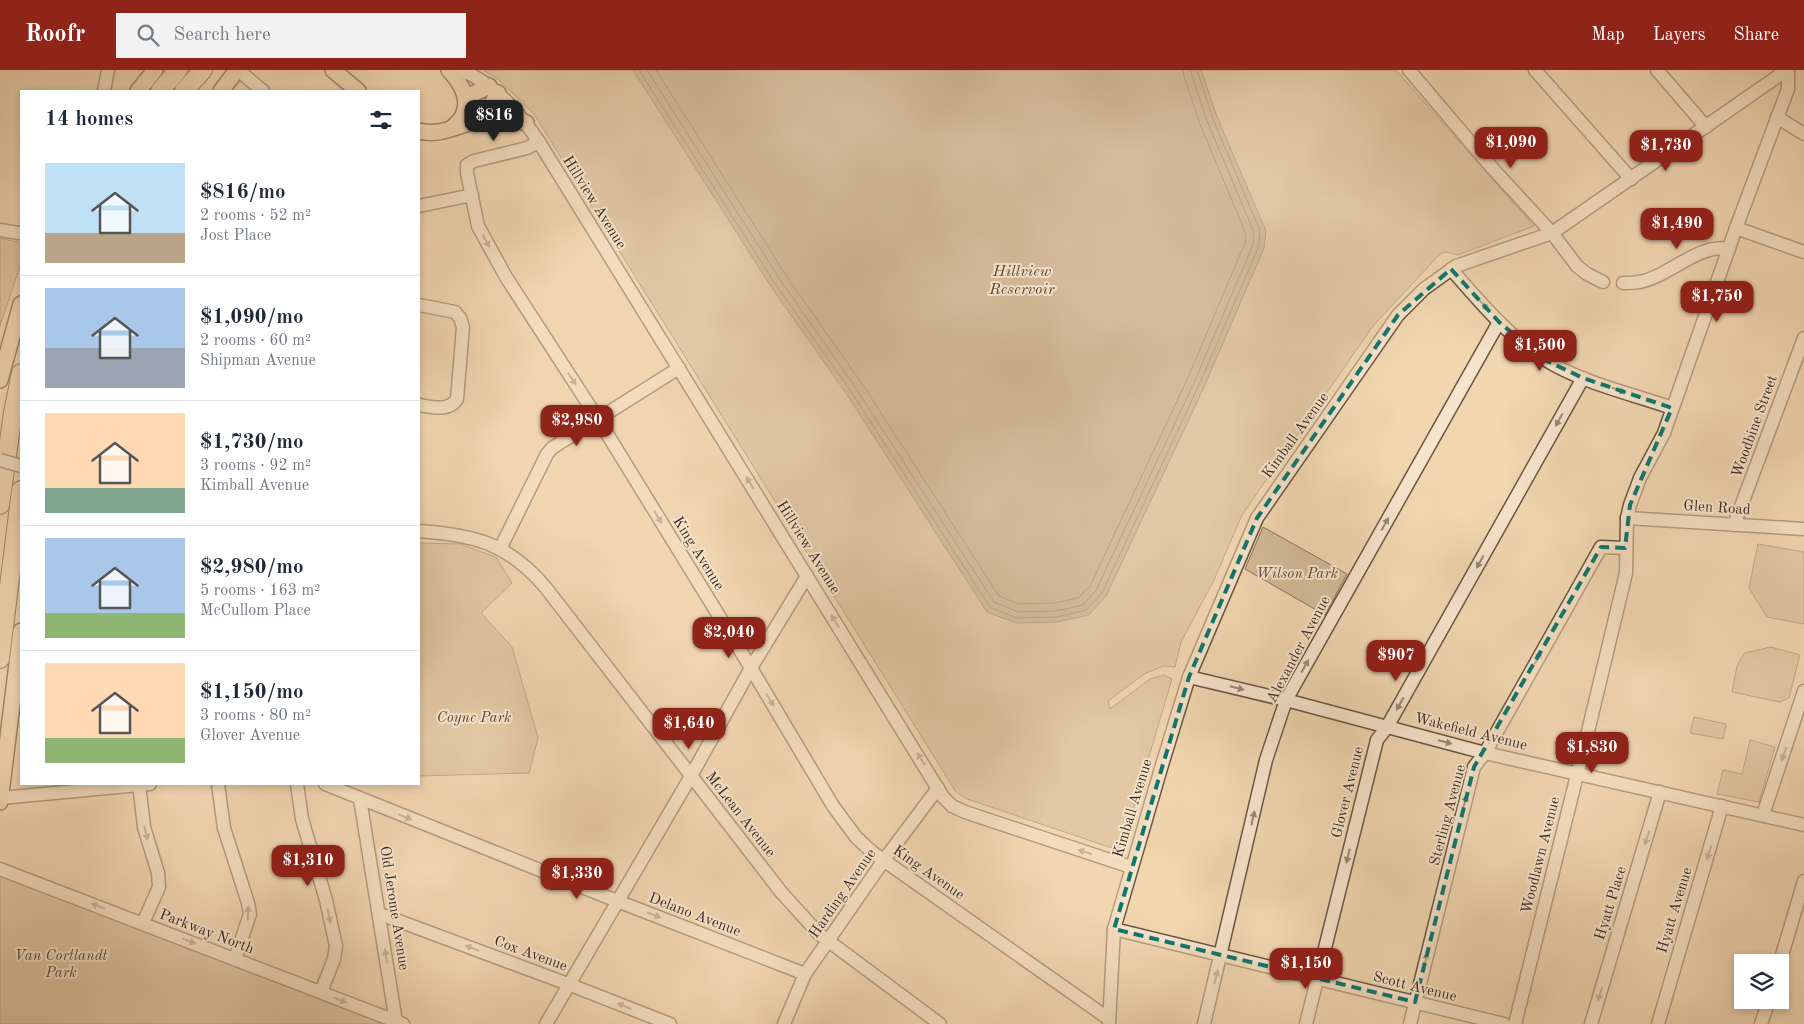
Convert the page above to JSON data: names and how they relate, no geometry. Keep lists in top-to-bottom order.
{
  "streets": {
    "street": [
      "Hillview Avenue",
      "Woodbine Street",
      "Kimball Avenue",
      "Glen Road",
      "King Avenue",
      "Alexander Avenue",
      "Wakefield Avenue",
      "Glover Avenue",
      "McLean Avenue",
      "Sterling Avenue",
      "Woodlawn Avenue",
      "Harding Avenue",
      "Hyatt Place",
      "Old Jerome Avenue",
      "Hyatt Avenue",
      "Delano Avenue",
      "Parkway North",
      "Cox Avenue",
      "Scott Avenue"
    ]
  },
  "crossings": [
    ["Hillview Avenue", "Kimball Avenue"],
    ["Hillview Avenue", "King Avenue"],
    ["Hillview Avenue", "Harding Avenue"],
    ["Woodbine Street", "Glen Road"],
    ["Kimball Avenue", "King Avenue"],
    ["Kimball Avenue", "Wakefield Avenue"],
    ["Kimball Avenue", "Scott Avenue"],
    ["Glen Road", "Woodlawn Avenue"],
    ["King Avenue", "Harding Avenue"],
    ["Alexander Avenue", "Wakefield Avenue"],
    ["Alexander Avenue", "Scott Avenue"],
    ["Wakefield Avenue", "Glover Avenue"],
    ["Wakefield Avenue", "Sterling Avenue"],
    ["Wakefield Avenue", "Woodlawn Avenue"],
    ["Wakefield Avenue", "Hyatt Place"],
    ["Wakefield Avenue", "Hyatt Avenue"],
    ["Glover Avenue", "Scott Avenue"],
    ["McLean Avenue", "Harding Avenue"],
    ["Sterling Avenue", "Woodlawn Avenue"],
    ["Sterling Avenue", "Scott Avenue"],
    ["Harding Avenue", "Delano Avenue"],
    ["Old Jerome Avenue", "Delano Avenue"],
    ["Old Jerome Avenue", "Parkway North"],
    ["Old Jerome Avenue", "Cox Avenue"]
  ],
  "one_way": [
    "Hillview Avenue",
    "King Avenue",
    "Alexander Avenue",
    "Glover Avenue",
    "Sterling Avenue",
    "Hyatt Place",
    "Delano Avenue",
    "Cox Avenue"
  ],
  "water": ["Hillview Reservoir"],
  "parks": ["Wilson Park", "Coyne Park", "Van Cortlandt Park"],
  "page": {
    "header": "Roofr",
    "search": "Search here",
    "nav": ["Map", "Layers", "Share"],
    "heading": "14 homes",
    "price": [
      "$816",
      "$1,090",
      "$1,730",
      "$1,490",
      "$1,750",
      "$1,500",
      "$2,980",
      "$2,040",
      "$907",
      "$1,640",
      "$1,830",
      "$1,310",
      "$1,330",
      "$1,150"
    ],
    "list": [
      {
        "name": "$816/mo",
        "note": "2 rooms · 52 m² · Jost Place"
      },
      {
        "name": "$1,090/mo",
        "note": "2 rooms · 60 m² · Shipman Avenue"
      },
      {
        "name": "$1,730/mo",
        "note": "3 rooms · 92 m² · Kimball Avenue"
      },
      {
        "name": "$2,980/mo",
        "note": "5 rooms · 163 m² · McCullom Place"
      },
      {
        "name": "$1,150/mo",
        "note": "3 rooms · 80 m² · Glover Avenue"
      }
    ]
  }
}
